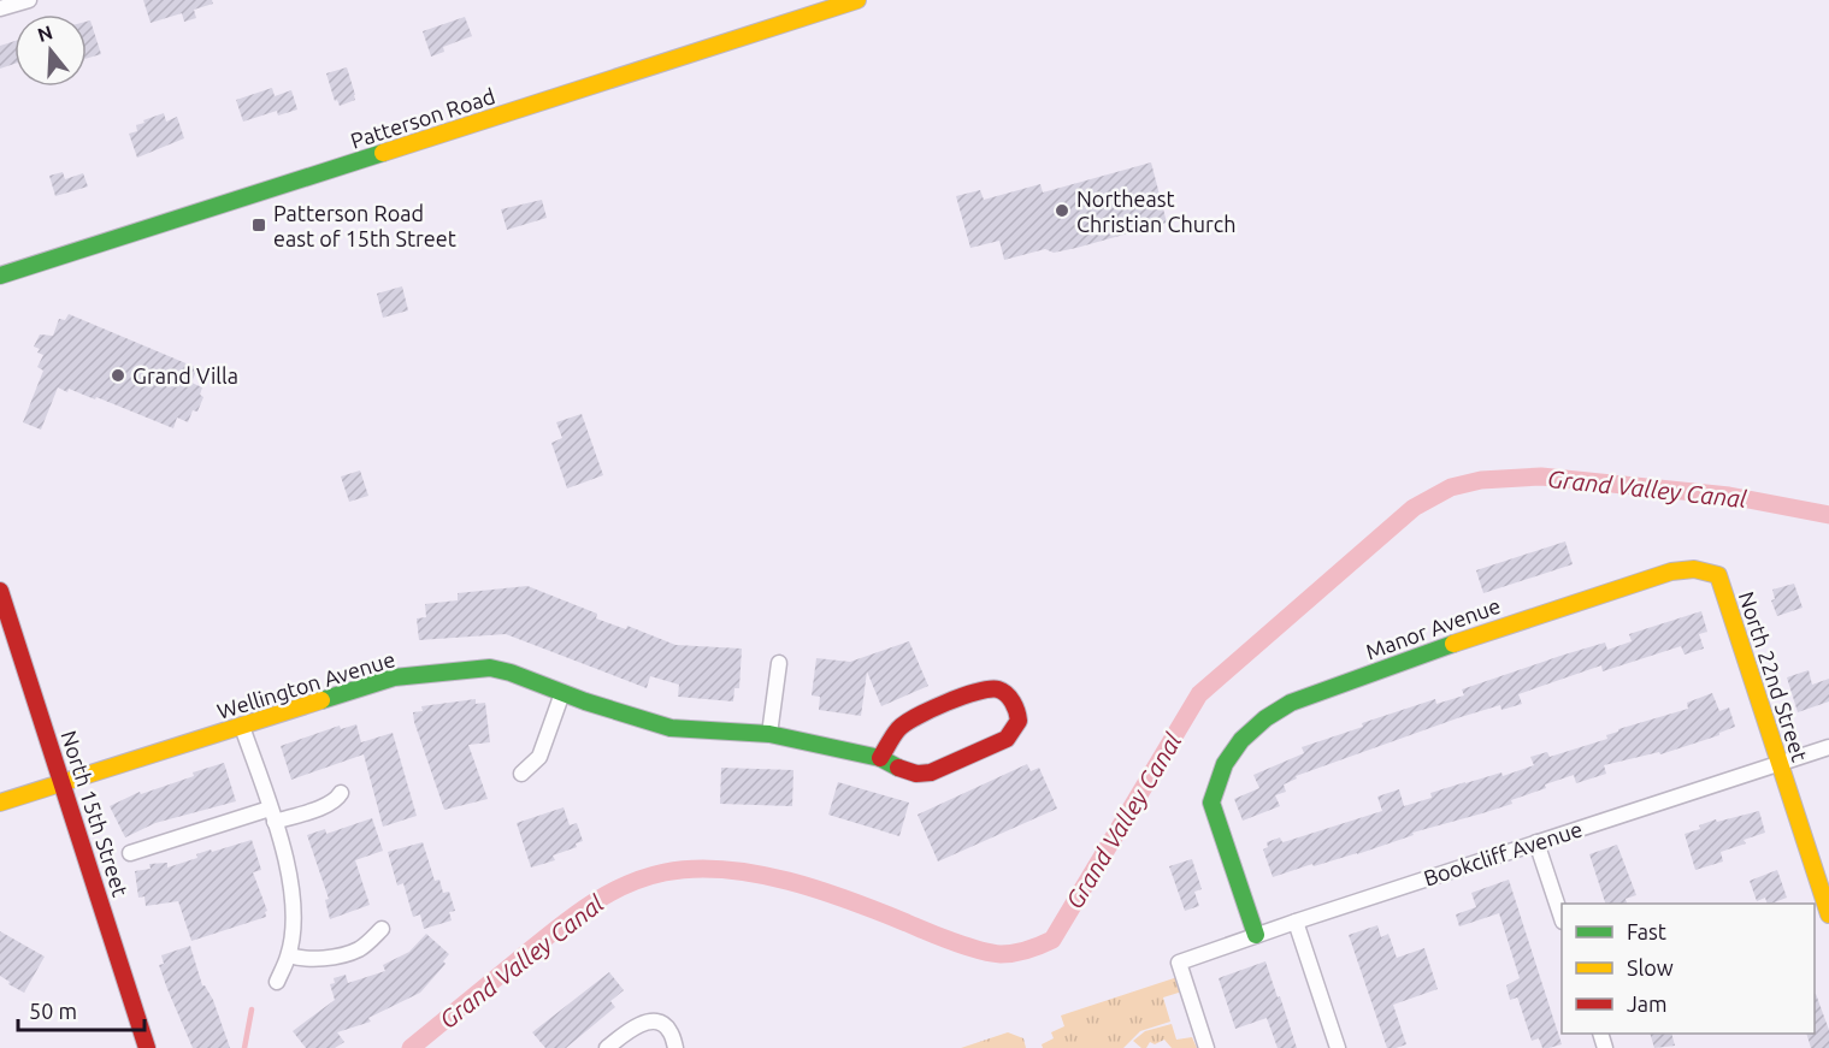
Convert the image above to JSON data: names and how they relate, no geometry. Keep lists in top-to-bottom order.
{
  "streets": {
    "street": [
      "Patterson Road",
      "Manor Avenue",
      "North 22nd Street",
      "Wellington Avenue",
      "North 15th Street",
      "Bookcliff Avenue"
    ]
  },
  "crossings": [
    ["Manor Avenue", "North 22nd Street"],
    ["Manor Avenue", "Bookcliff Avenue"],
    ["North 22nd Street", "Bookcliff Avenue"],
    ["Wellington Avenue", "North 15th Street"]
  ],
  "water": ["Grand Valley Canal"],
  "places": {
    "other": ["Northeast Christian Church", "Grand Villa"],
    "transit": ["Patterson Road east of 15th Street"]
  },
  "legend": ["Fast", "Slow", "Jam"],
  "scale_bar": "50 m",
  "north": "top"
}
